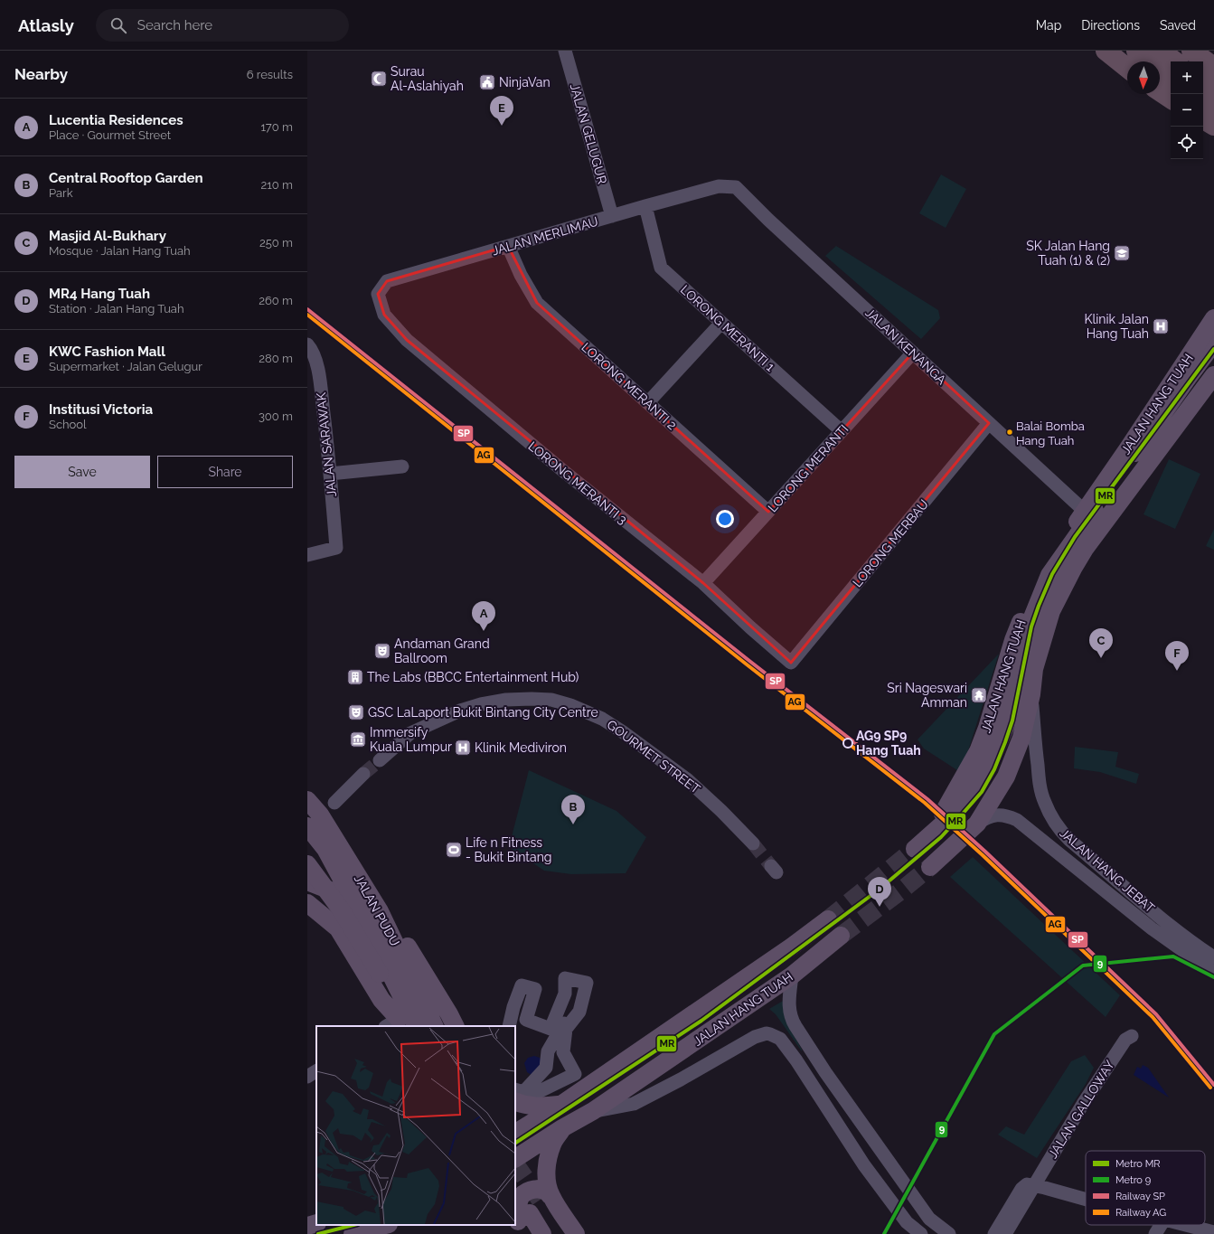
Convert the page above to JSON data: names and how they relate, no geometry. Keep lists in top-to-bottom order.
{
  "streets": {
    "main road": ["JALAN HANG TUAH", "JALAN PUDU"],
    "street": [
      "JALAN GELUGUR",
      "JALAN MERLIMAU",
      "LORONG MERANTI 1",
      "JALAN KENANGA",
      "LORONG MERANTI 2",
      "JALAN SARAWAK",
      "LORONG MERANTI",
      "LORONG MERANTI 3",
      "LORONG MERBAU",
      "GOURMET STREET",
      "JALAN HANG JEBAT",
      "JALAN GALLOWAY"
    ]
  },
  "crossings": [
    ["JALAN GELUGUR", "JALAN MERLIMAU"],
    ["JALAN MERLIMAU", "LORONG MERANTI 1"],
    ["JALAN MERLIMAU", "JALAN KENANGA"],
    ["JALAN MERLIMAU", "LORONG MERANTI 2"],
    ["JALAN MERLIMAU", "LORONG MERANTI 3"],
    ["LORONG MERANTI 1", "LORONG MERANTI"],
    ["JALAN KENANGA", "JALAN HANG TUAH"],
    ["JALAN KENANGA", "LORONG MERANTI"],
    ["JALAN KENANGA", "LORONG MERBAU"],
    ["LORONG MERANTI 2", "LORONG MERANTI"],
    ["JALAN HANG TUAH", "JALAN HANG JEBAT"],
    ["LORONG MERANTI", "LORONG MERANTI 3"],
    ["LORONG MERANTI 3", "LORONG MERBAU"]
  ],
  "places": {
    "mosque": ["Surau Al-Aslahiyah"],
    "public building": ["NinjaVan"],
    "school or university": ["SK Jalan Hang Tuah (1) & (2)"],
    "hospital": ["Klinik Jalan Hang Tuah", "Klinik Mediviron"],
    "other": ["Balai Bomba Hang Tuah", "AG9 SP9 Hang Tuah"],
    "theatre": ["Andaman Grand Ballroom", "GSC LaLaport Bukit Bintang City Centre"],
    "building": ["The Labs (BBCC Entertainment Hub)"],
    "temple": ["Sri Nageswari Amman"],
    "museum": ["Immersify Kuala Lumpur"],
    "sports": ["Life n Fitness - Bukit Bintang"]
  },
  "lines": [
    "rail line SP",
    "rail line AG",
    "metro line MR",
    "metro line 9"
  ],
  "legend": [
    "Metro MR",
    "Metro 9",
    "Railway SP",
    "Railway AG"
  ],
  "north": "bottom",
  "page": {
    "header": "Atlasly",
    "search": "Search here",
    "nav": ["Map", "Directions", "Saved"],
    "heading": ["Nearby", "6 results"],
    "map_buttons": ["+", "−"],
    "pins": [
      "E",
      "A",
      "C",
      "F",
      "B",
      "D"
    ],
    "list": [
      {
        "mark": "A",
        "name": "Lucentia Residences",
        "note": "Place · Gourmet Street",
        "value": "170 m"
      },
      {
        "mark": "B",
        "name": "Central Rooftop Garden",
        "note": "Park",
        "value": "210 m"
      },
      {
        "mark": "C",
        "name": "Masjid Al-Bukhary",
        "note": "Mosque · Jalan Hang Tuah",
        "value": "250 m"
      },
      {
        "mark": "D",
        "name": "MR4 Hang Tuah",
        "note": "Station · Jalan Hang Tuah",
        "value": "260 m"
      },
      {
        "mark": "E",
        "name": "KWC Fashion Mall",
        "note": "Supermarket · Jalan Gelugur",
        "value": "280 m"
      },
      {
        "mark": "F",
        "name": "Institusi Victoria",
        "note": "School",
        "value": "300 m"
      }
    ],
    "buttons": ["Save", "Share"]
  }
}
